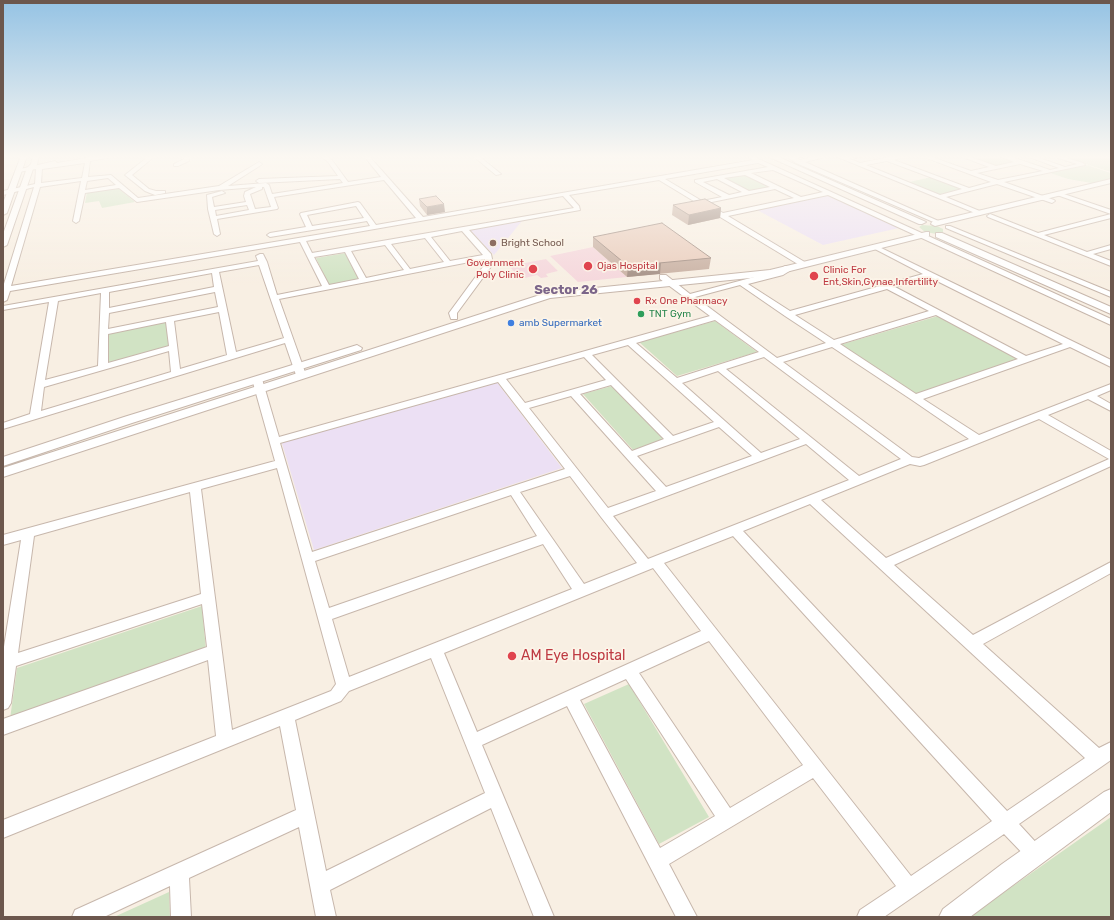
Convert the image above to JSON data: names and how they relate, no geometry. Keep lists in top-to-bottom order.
{
  "districts": ["Sector 26"],
  "places": [
    "Bright School",
    "Ojas Hospital",
    "Government Poly Clinic",
    "Clinic For Ent,Skin,Gynae,Infertility",
    "Rx One Pharmacy",
    "TNT Gym",
    "amb Supermarket",
    "AM Eye Hospital"
  ]
}
